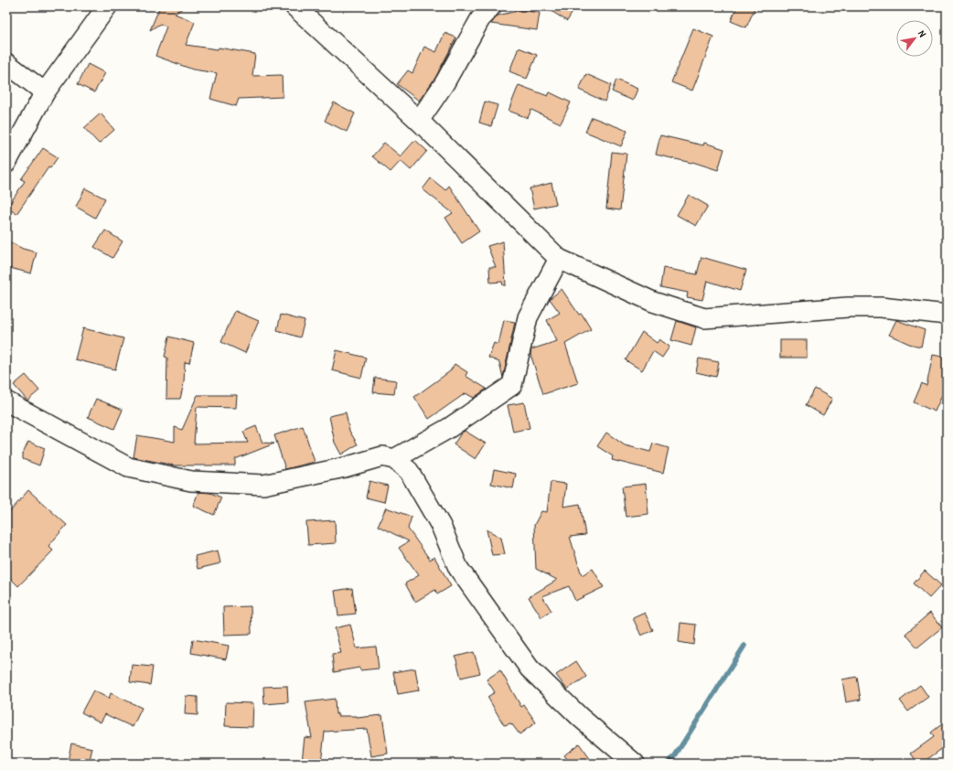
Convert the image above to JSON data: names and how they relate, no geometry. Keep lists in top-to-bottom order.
{
  "north": "top right"
}
